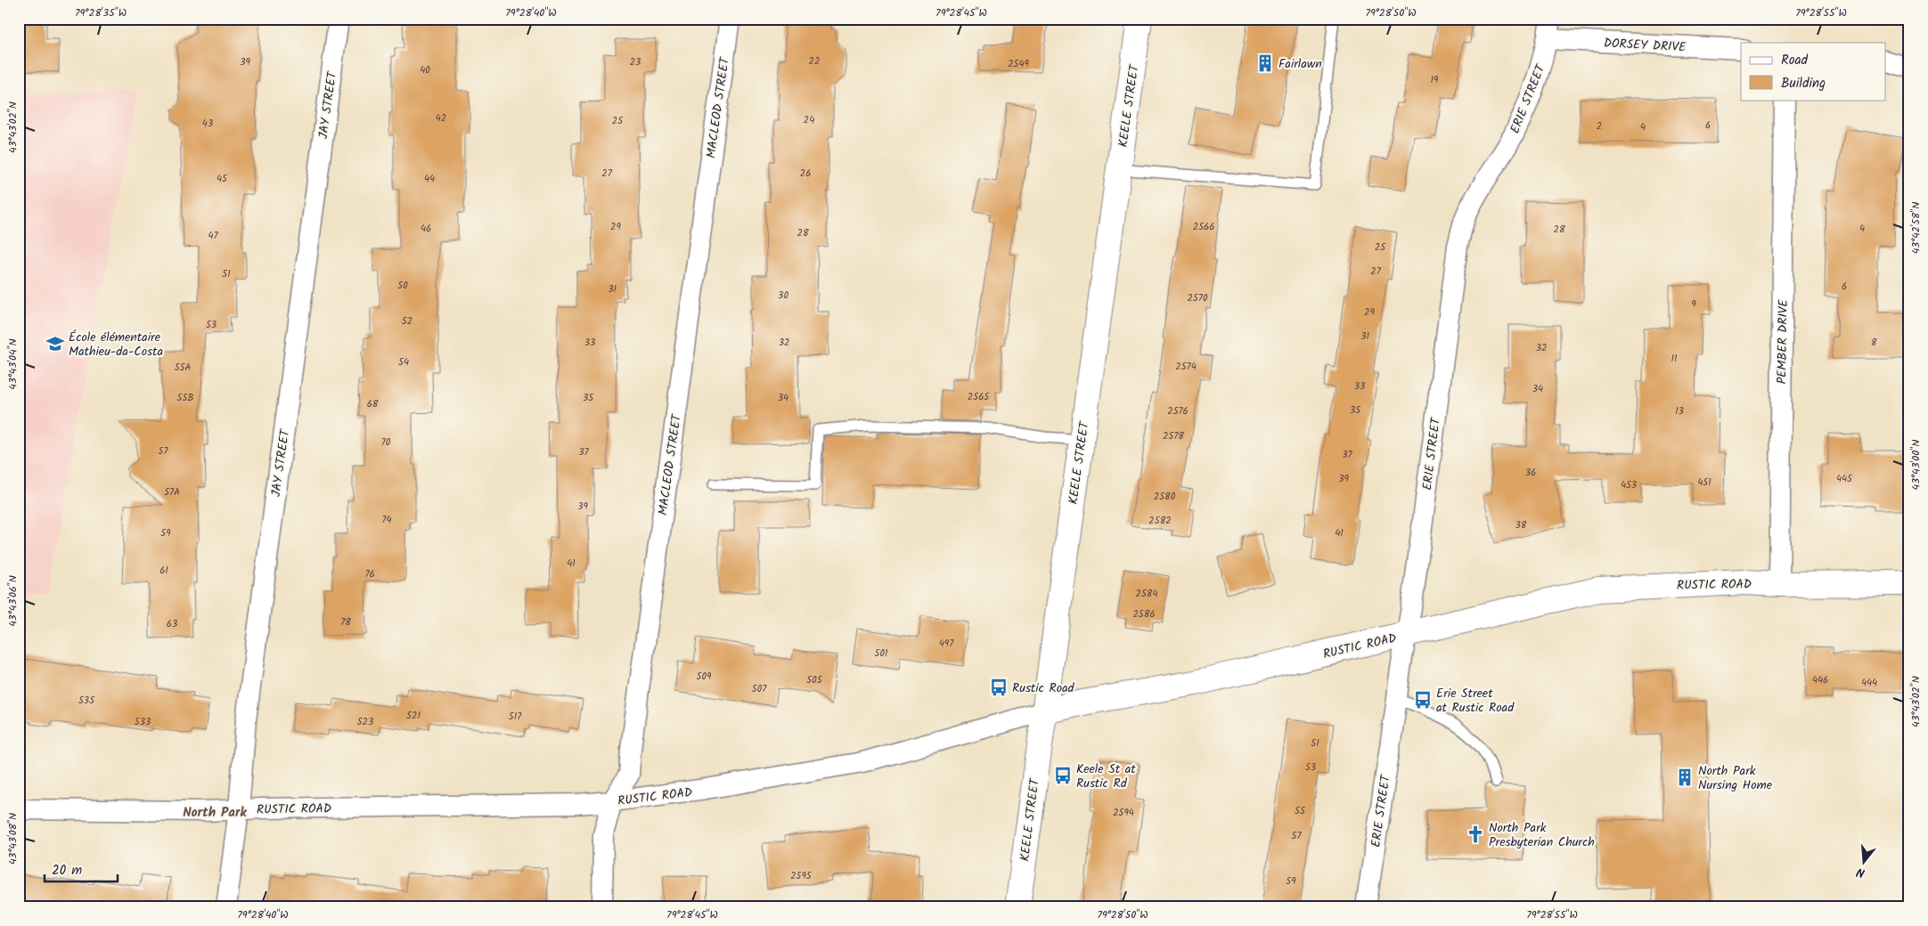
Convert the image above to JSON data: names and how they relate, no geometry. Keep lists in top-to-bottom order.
{
  "streets": {
    "main road": ["KEELE STREET", "RUSTIC ROAD"],
    "street": [
      "DORSEY DRIVE",
      "ERIE STREET",
      "JAY STREET",
      "MACLEOD STREET",
      "PEMBER DRIVE"
    ]
  },
  "crossings": [
    ["DORSEY DRIVE", "ERIE STREET"],
    ["ERIE STREET", "RUSTIC ROAD"],
    ["JAY STREET", "RUSTIC ROAD"],
    ["KEELE STREET", "RUSTIC ROAD"],
    ["MACLEOD STREET", "RUSTIC ROAD"],
    ["PEMBER DRIVE", "RUSTIC ROAD"]
  ],
  "districts": ["North Park"],
  "places": {
    "building": ["Fairlawn", "North Park Nursing Home"],
    "school or university": ["École élémentaire Mathieu-da-Costa"],
    "bus stop": ["Rustic Road", "Erie Street at Rustic Road", "Keele St at Rustic Rd"],
    "church": ["North Park Presbyterian Church"]
  },
  "house_numbers": [
    "22",
    "39",
    "23",
    "2549",
    "40",
    "19",
    "42",
    "24",
    "25",
    "43",
    "6",
    "2",
    "4",
    "27",
    "26",
    "45",
    "44",
    "29",
    "2566",
    "46",
    "4",
    "28",
    "28",
    "47",
    "25",
    "27",
    "51",
    "50",
    "6",
    "31",
    "30",
    "2570",
    "9",
    "29",
    "52",
    "53",
    "31",
    "33",
    "32",
    "8",
    "32",
    "11",
    "54",
    "2574",
    "55A",
    "33",
    "34",
    "2565",
    "55B",
    "35",
    "34",
    "68",
    "35",
    "2576",
    "13",
    "2578",
    "70",
    "57",
    "37",
    "37",
    "36",
    "39",
    "445",
    "451",
    "453",
    "57A",
    "2580",
    "39",
    "74",
    "2582",
    "38",
    "59",
    "41",
    "41",
    "61",
    "76",
    "2584",
    "2586",
    "78",
    "63",
    "497",
    "501",
    "509",
    "505",
    "446",
    "444",
    "507",
    "535",
    "521",
    "517",
    "533",
    "523",
    "51",
    "53",
    "55",
    "2594",
    "57",
    "2595",
    "59"
  ],
  "legend": ["Road", "Building"],
  "scale_bar": "20 m",
  "north": "bottom",
  "coordinates": [
    "79°28'35\"W",
    "79°28'40\"W",
    "79°28'45\"W",
    "79°28'50\"W",
    "79°28'55\"W",
    "43°43'02\"N",
    "43°42'58\"N",
    "43°43'04\"N",
    "43°43'00\"N",
    "43°43'06\"N",
    "43°43'08\"N"
  ]
}
